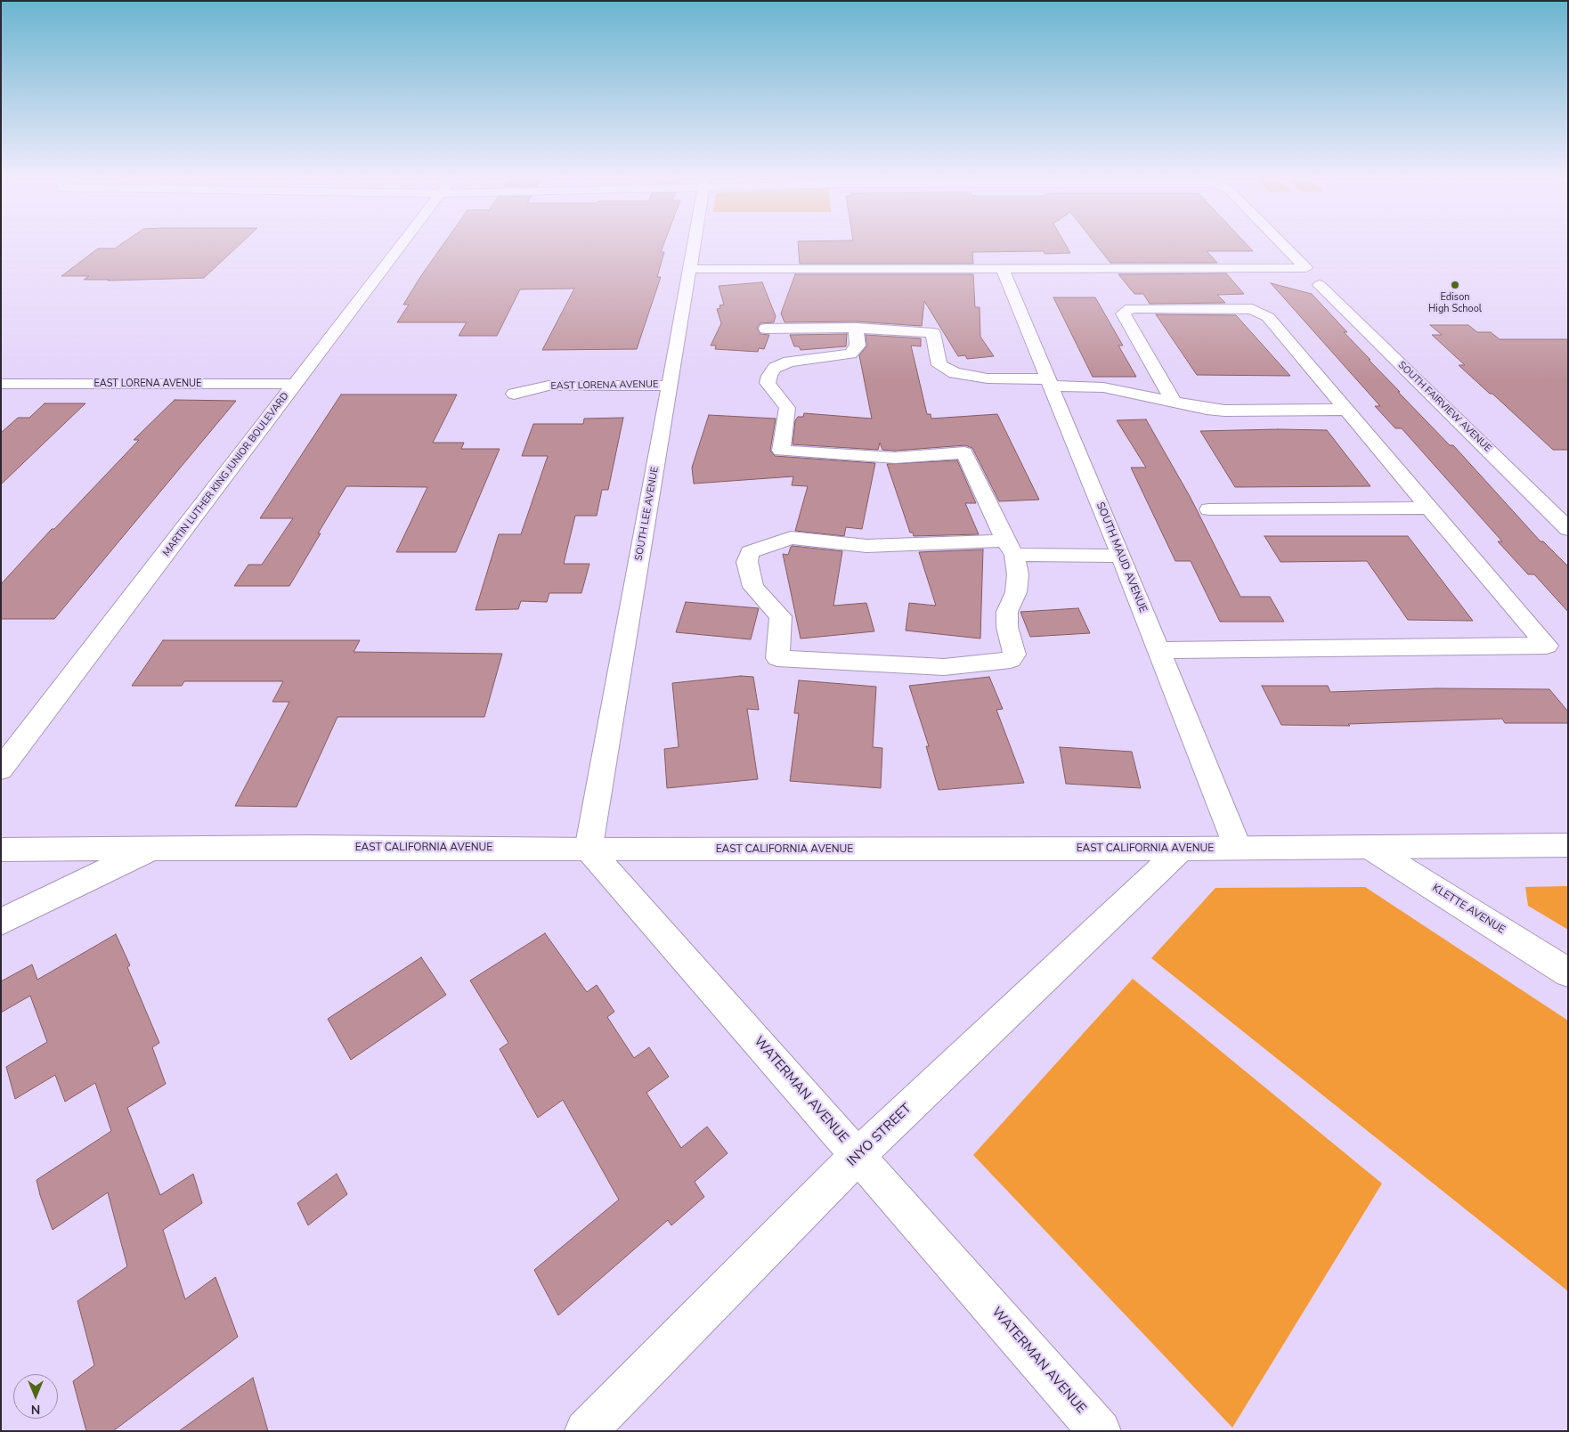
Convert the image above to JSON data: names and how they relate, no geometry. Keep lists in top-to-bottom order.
{
  "streets": {
    "street": [
      "EAST LORENA AVENUE",
      "SOUTH FAIRVIEW AVENUE",
      "MARTIN LUTHER KING JUNIOR BOULEVARD",
      "SOUTH LEE AVENUE",
      "SOUTH MAUD AVENUE",
      "EAST CALIFORNIA AVENUE",
      "KLETTE AVENUE",
      "WATERMAN AVENUE",
      "INYO STREET"
    ]
  },
  "crossings": [
    ["EAST LORENA AVENUE", "MARTIN LUTHER KING JUNIOR BOULEVARD"],
    ["EAST LORENA AVENUE", "SOUTH LEE AVENUE"],
    ["SOUTH LEE AVENUE", "EAST CALIFORNIA AVENUE"],
    ["SOUTH LEE AVENUE", "WATERMAN AVENUE"],
    ["SOUTH MAUD AVENUE", "EAST CALIFORNIA AVENUE"],
    ["EAST CALIFORNIA AVENUE", "KLETTE AVENUE"],
    ["EAST CALIFORNIA AVENUE", "WATERMAN AVENUE"],
    ["EAST CALIFORNIA AVENUE", "INYO STREET"],
    ["WATERMAN AVENUE", "INYO STREET"]
  ],
  "places": ["Edison High School"],
  "north": "bottom"
}
